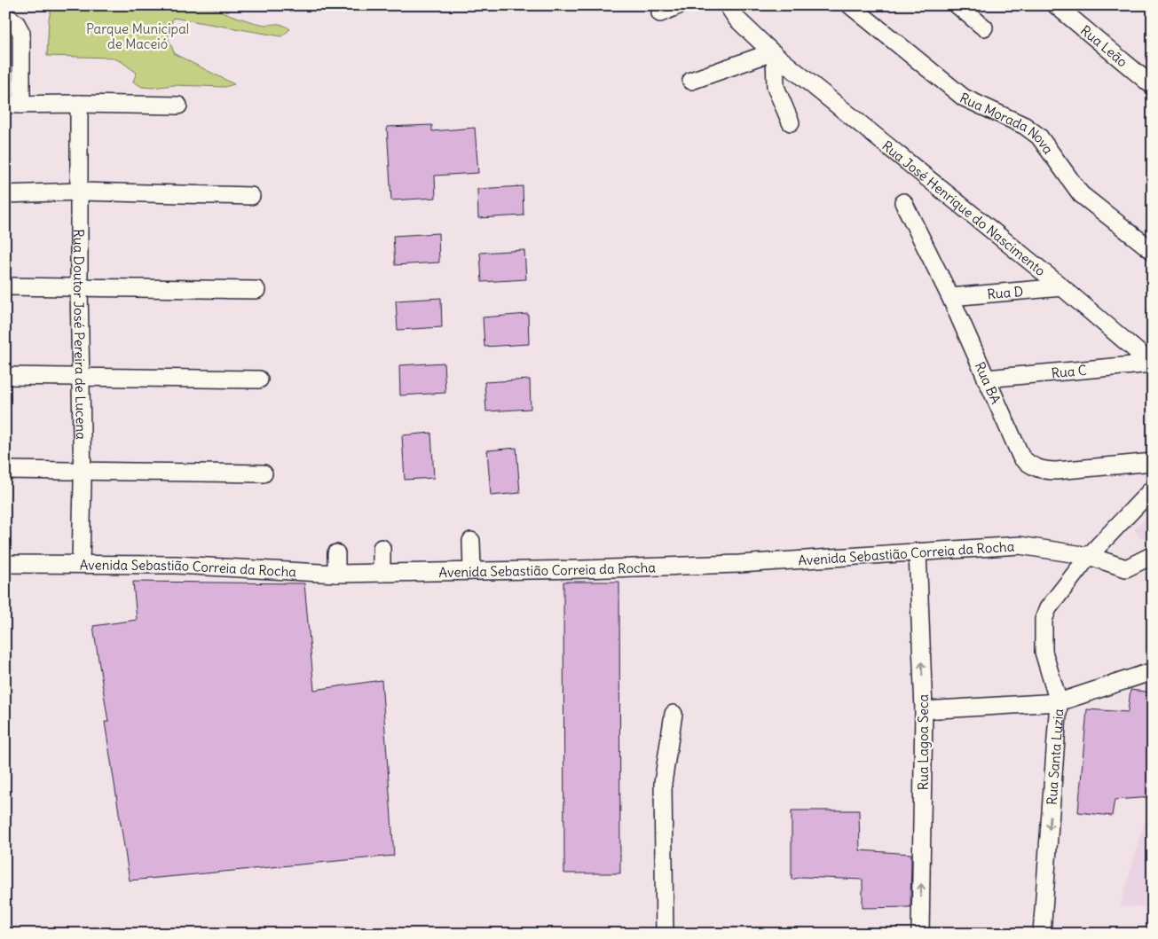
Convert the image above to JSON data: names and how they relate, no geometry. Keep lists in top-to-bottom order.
{
  "streets": {
    "street": [
      "Rua Leão",
      "Rua Morada Nova",
      "Rua José Henrique do Nascimento",
      "Rua D",
      "Rua Doutor José Pereira de Lucena",
      "Rua C",
      "Rua BA",
      "Avenida Sebastião Correia da Rocha",
      "Rua Lagoa Seca",
      "Rua Santa Luzia"
    ]
  },
  "crossings": [
    ["Rua José Henrique do Nascimento", "Rua D"],
    ["Rua José Henrique do Nascimento", "Rua C"],
    ["Rua D", "Rua BA"],
    ["Rua Doutor José Pereira de Lucena", "Avenida Sebastião Correia da Rocha"],
    ["Rua C", "Rua BA"],
    ["Avenida Sebastião Correia da Rocha", "Rua Lagoa Seca"],
    ["Avenida Sebastião Correia da Rocha", "Rua Santa Luzia"]
  ],
  "one_way": ["Rua Lagoa Seca", "Rua Santa Luzia"],
  "parks": ["Parque Municipal de Maceió"]
}
